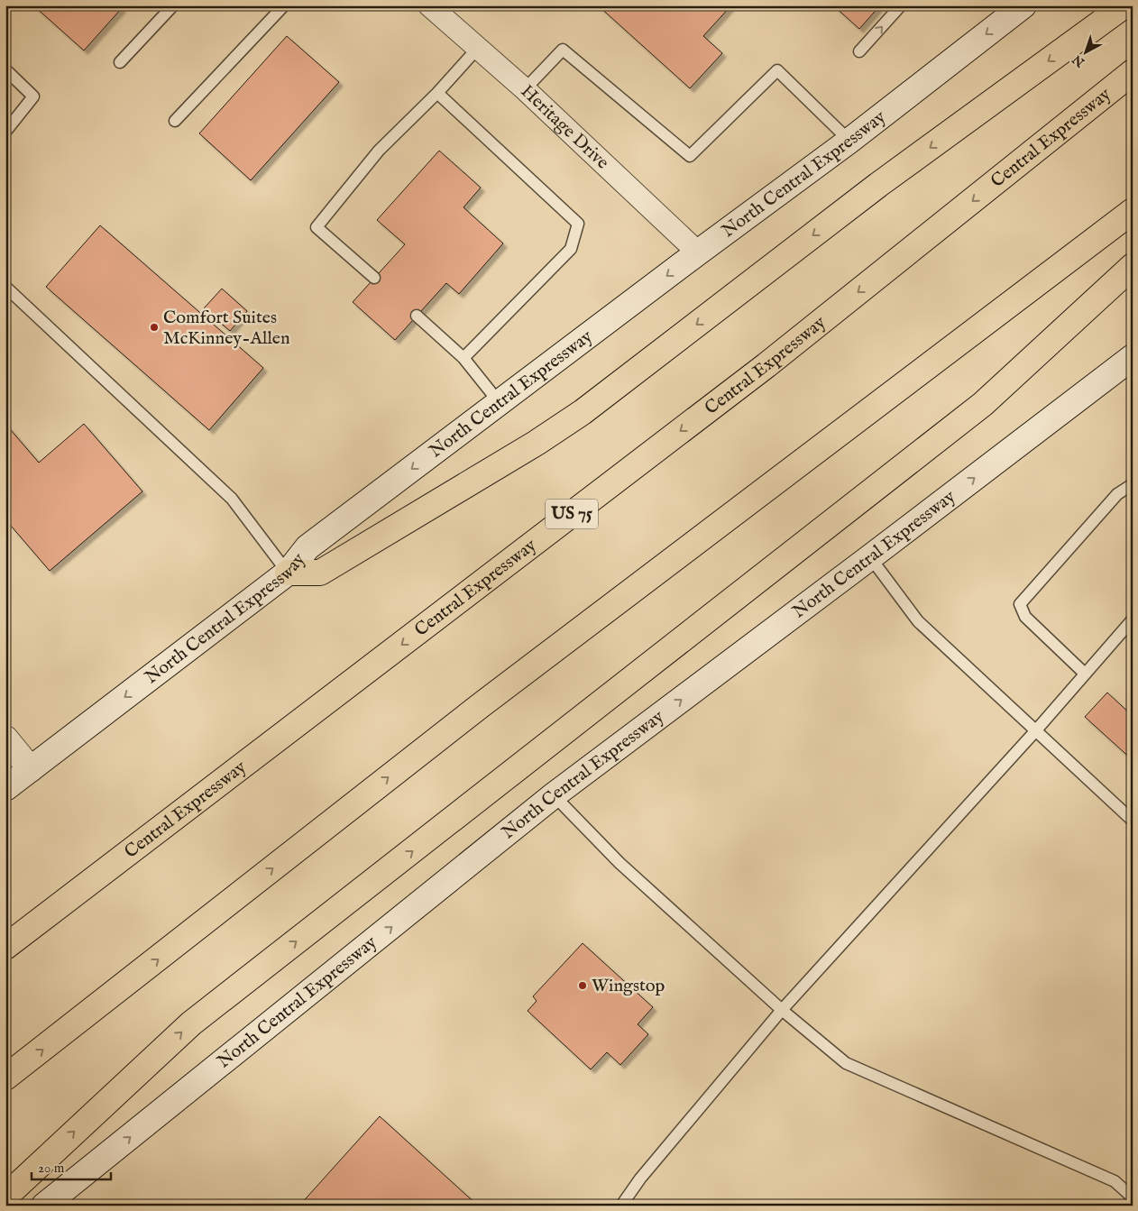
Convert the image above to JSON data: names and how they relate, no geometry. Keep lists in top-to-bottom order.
{
  "streets": {
    "highway": ["Central Expressway", "US 75"],
    "main road": ["North Central Expressway"],
    "street": ["Heritage Drive"]
  },
  "crossings": [
    ["Heritage Drive", "North Central Expressway"]
  ],
  "places": ["Comfort Suites McKinney-Allen", "Wingstop"],
  "scale_bar": "20 m",
  "north": "bottom left"
}
